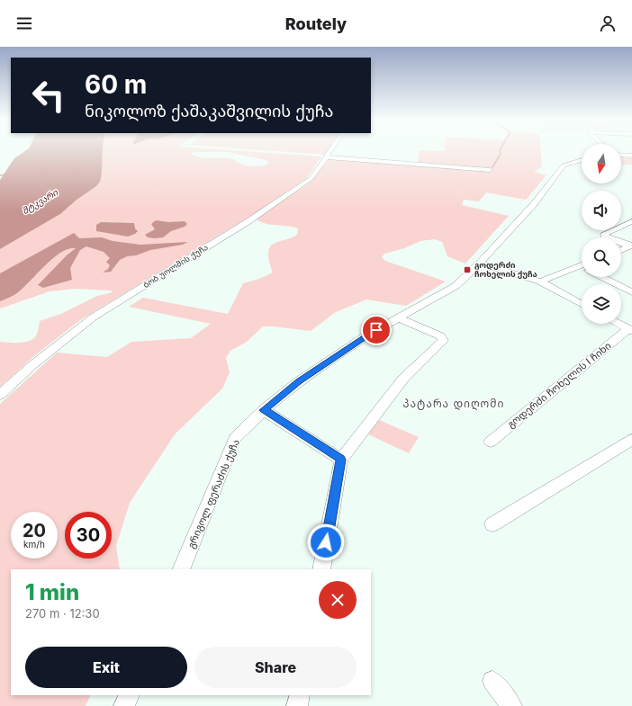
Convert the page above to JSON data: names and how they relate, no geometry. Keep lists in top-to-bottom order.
{
  "streets": {
    "street": ["ბობ უოლშის ქუჩა", "გოდერძი ჩოხელის I ჩიხი", "გრიგოლ ფერაძის ქუჩა"]
  },
  "districts": ["პატარა დიღომი"],
  "water": ["მტკვარი"],
  "places": {
    "transit": ["გოდერძი ჩოხელის ქუჩა"]
  },
  "north": "bottom",
  "page": {
    "header": "Routely",
    "turn": ["60 m", "ნიკოლოზ ქაშაკაშვილის ქუჩა"],
    "speed": "20 km/h",
    "limit": "30",
    "heading": ["1 min", "270 m · 12:30"],
    "buttons": ["Exit", "Share"]
  }
}
